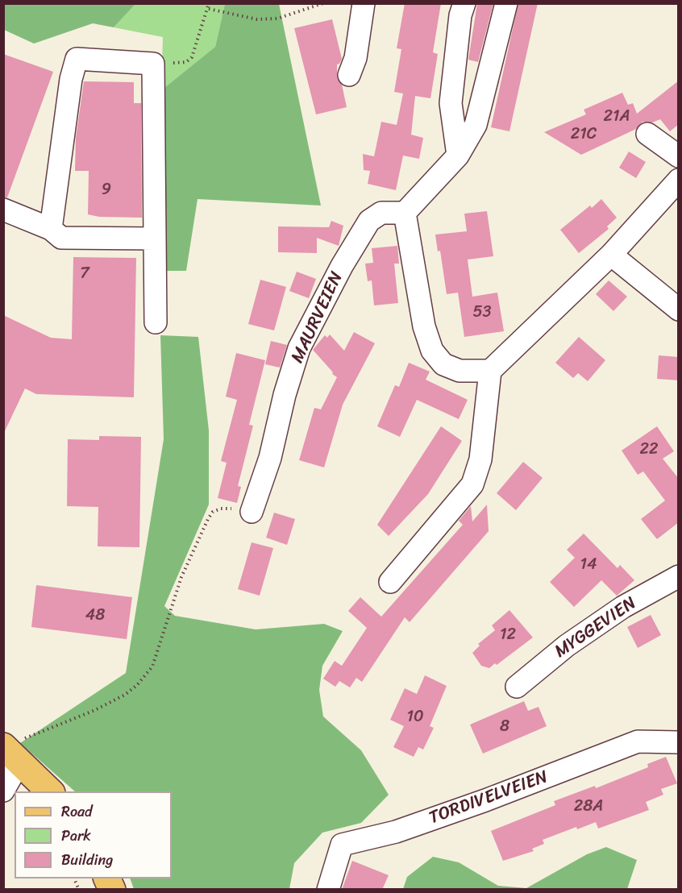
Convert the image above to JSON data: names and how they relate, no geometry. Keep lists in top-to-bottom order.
{
  "streets": {
    "street": ["MAURVEIEN", "MYGGEVIEN", "TORDIVELVEIEN"]
  },
  "house_numbers": [
    "21A",
    "21C",
    "9",
    "7",
    "53",
    "22",
    "14",
    "48",
    "12",
    "10",
    "8",
    "28A"
  ],
  "legend": ["Road", "Park", "Building"]
}
